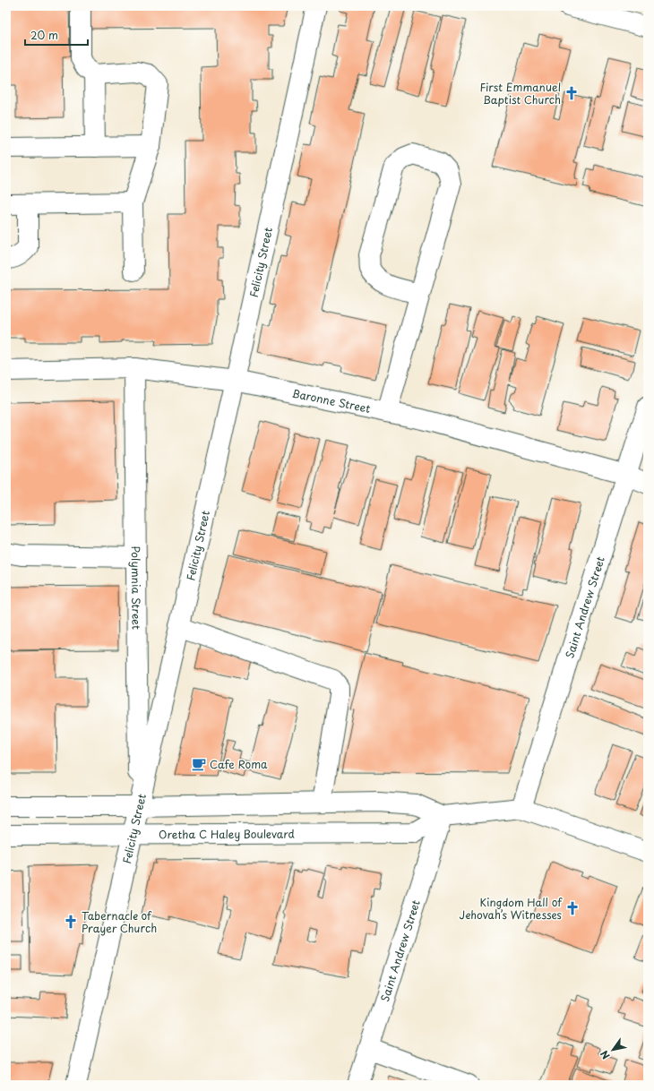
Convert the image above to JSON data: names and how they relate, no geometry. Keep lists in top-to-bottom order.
{
  "streets": {
    "street": [
      "Felicity Street",
      "Baronne Street",
      "Polymnia Street",
      "Saint Andrew Street",
      "Oretha C Haley Boulevard"
    ]
  },
  "crossings": [
    ["Felicity Street", "Baronne Street"],
    ["Felicity Street", "Polymnia Street"],
    ["Felicity Street", "Oretha C Haley Boulevard"],
    ["Baronne Street", "Polymnia Street"],
    ["Baronne Street", "Saint Andrew Street"],
    ["Polymnia Street", "Oretha C Haley Boulevard"],
    ["Saint Andrew Street", "Oretha C Haley Boulevard"]
  ],
  "places": {
    "church": ["First Emmanuel Baptist Church", "Kingdom Hall of Jehovah’s Witnesses", "Tabernacle of Prayer Church"],
    "cafe": ["Cafe Roma"]
  },
  "scale_bar": "20 m",
  "north": "bottom left"
}
